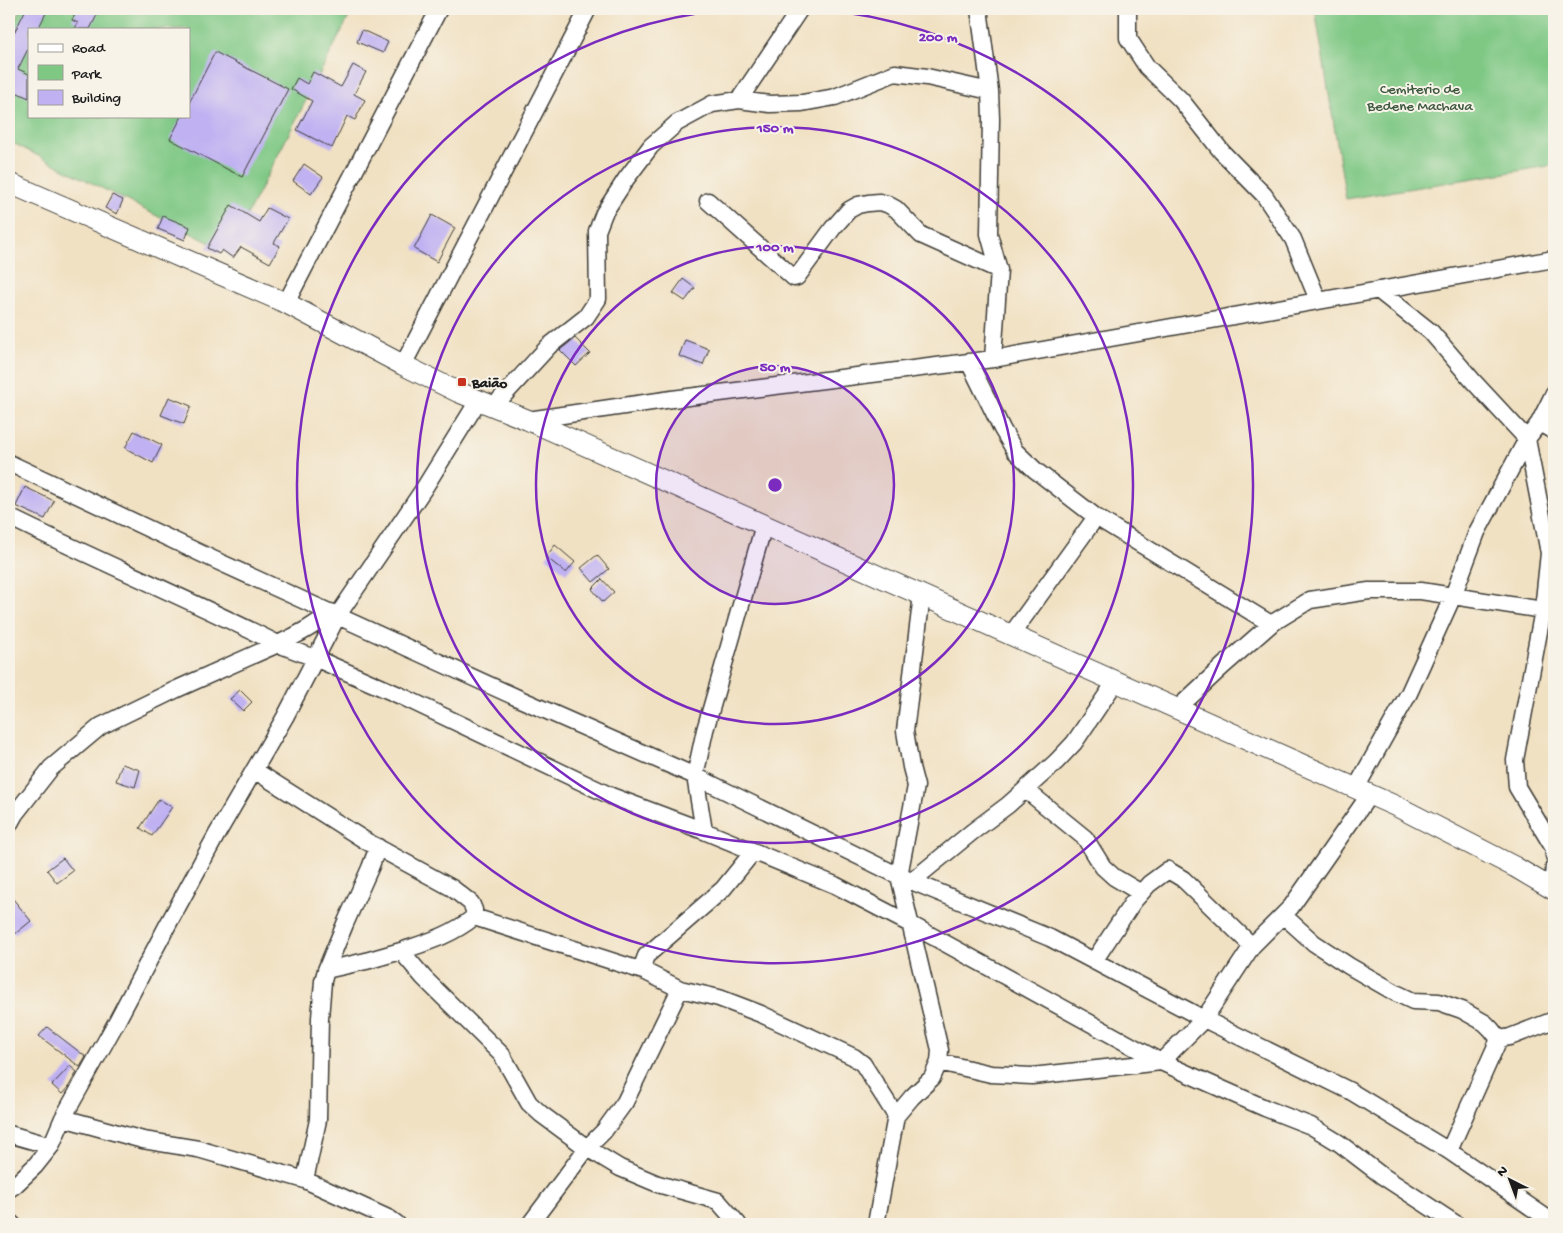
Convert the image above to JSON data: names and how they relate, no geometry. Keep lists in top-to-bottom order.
{
  "parks": ["Cemiterio de Bedene Machava"],
  "places": {
    "transit": ["Baião"]
  },
  "legend": ["Road", "Park", "Building"],
  "north": "top left",
  "rings": [
    "200 m",
    "150 m",
    "100 m",
    "50 m"
  ]
}
